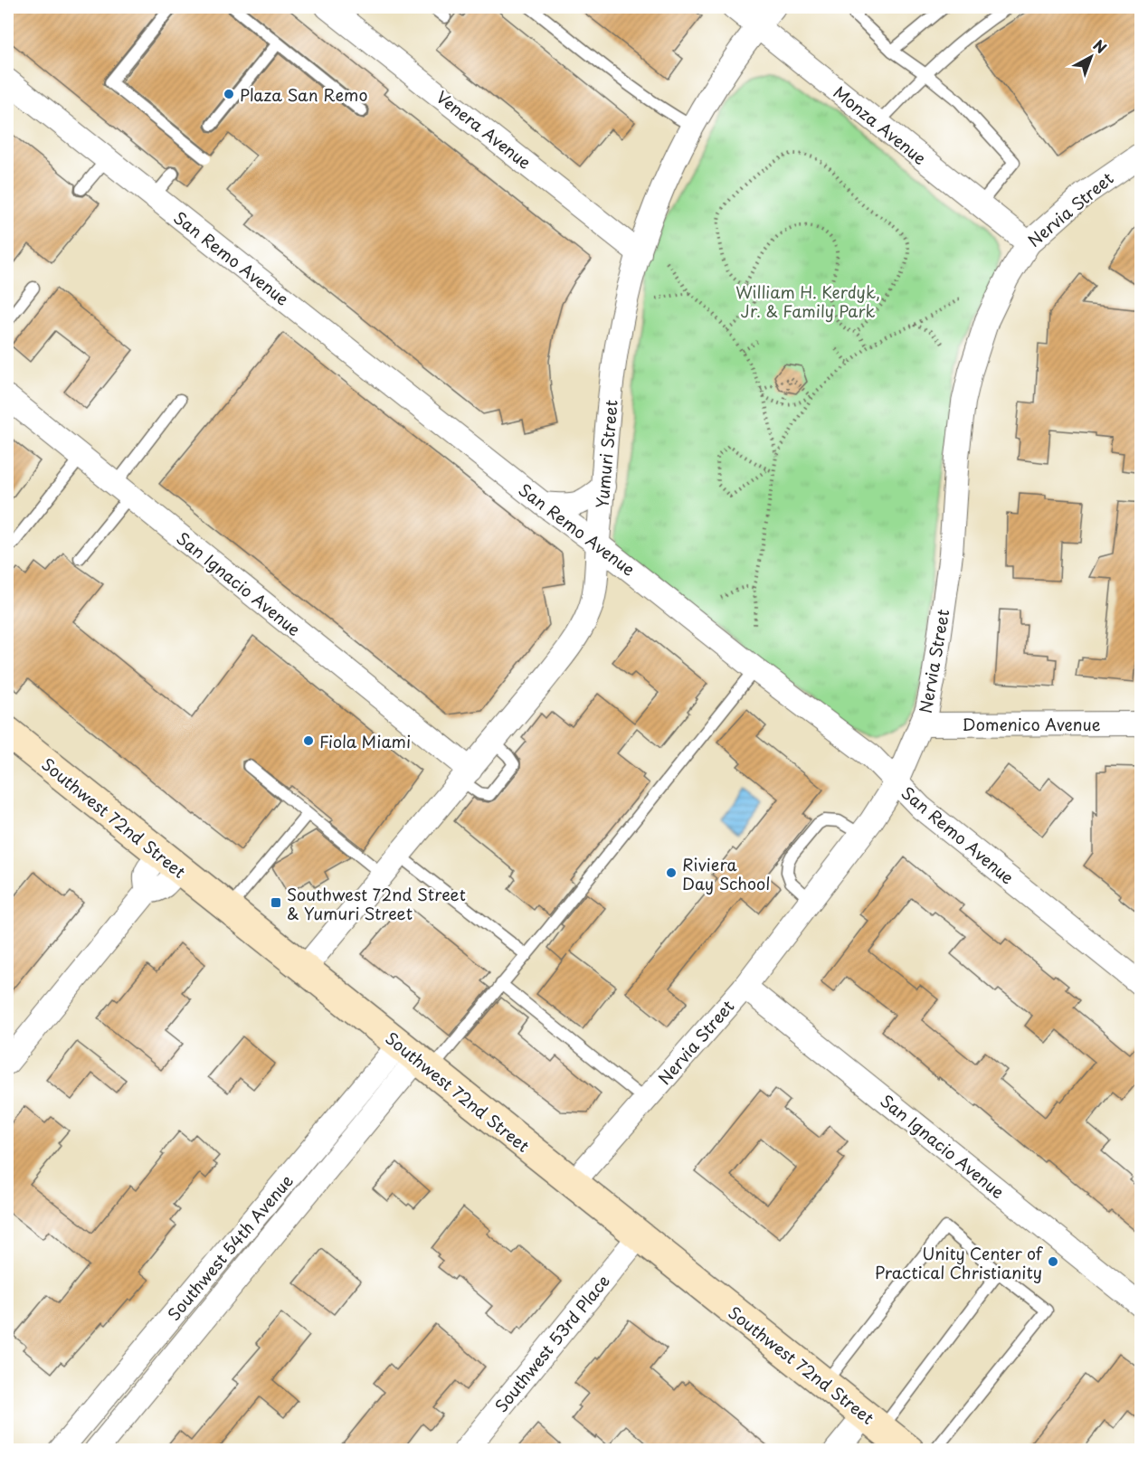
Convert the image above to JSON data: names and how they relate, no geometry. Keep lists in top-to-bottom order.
{
  "streets": {
    "main road": ["Southwest 72nd Street"],
    "street": [
      "Monza Avenue",
      "Venera Avenue",
      "Nervia Street",
      "San Remo Avenue",
      "Yumuri Street",
      "San Ignacio Avenue",
      "Domenico Avenue",
      "Southwest 54th Avenue",
      "Southwest 53rd Place"
    ]
  },
  "crossings": [
    ["Monza Avenue", "Nervia Street"],
    ["Monza Avenue", "Yumuri Street"],
    ["Venera Avenue", "Yumuri Street"],
    ["Nervia Street", "San Remo Avenue"],
    ["Nervia Street", "San Ignacio Avenue"],
    ["Nervia Street", "Domenico Avenue"],
    ["Nervia Street", "Southwest 72nd Street"],
    ["San Remo Avenue", "Yumuri Street"],
    ["Yumuri Street", "San Ignacio Avenue"],
    ["Yumuri Street", "Southwest 72nd Street"],
    ["Southwest 72nd Street", "Southwest 54th Avenue"],
    ["Southwest 72nd Street", "Southwest 53rd Place"]
  ],
  "parks": ["William H. Kerdyk, Jr. & Family Park"],
  "places": {
    "other": [
      "Plaza San Remo",
      "Fiola Miami",
      "Riviera Day School",
      "Unity Center of Practical Christianity"
    ],
    "transit": ["Southwest 72nd Street & Yumuri Street"]
  },
  "north": "top right"
}
